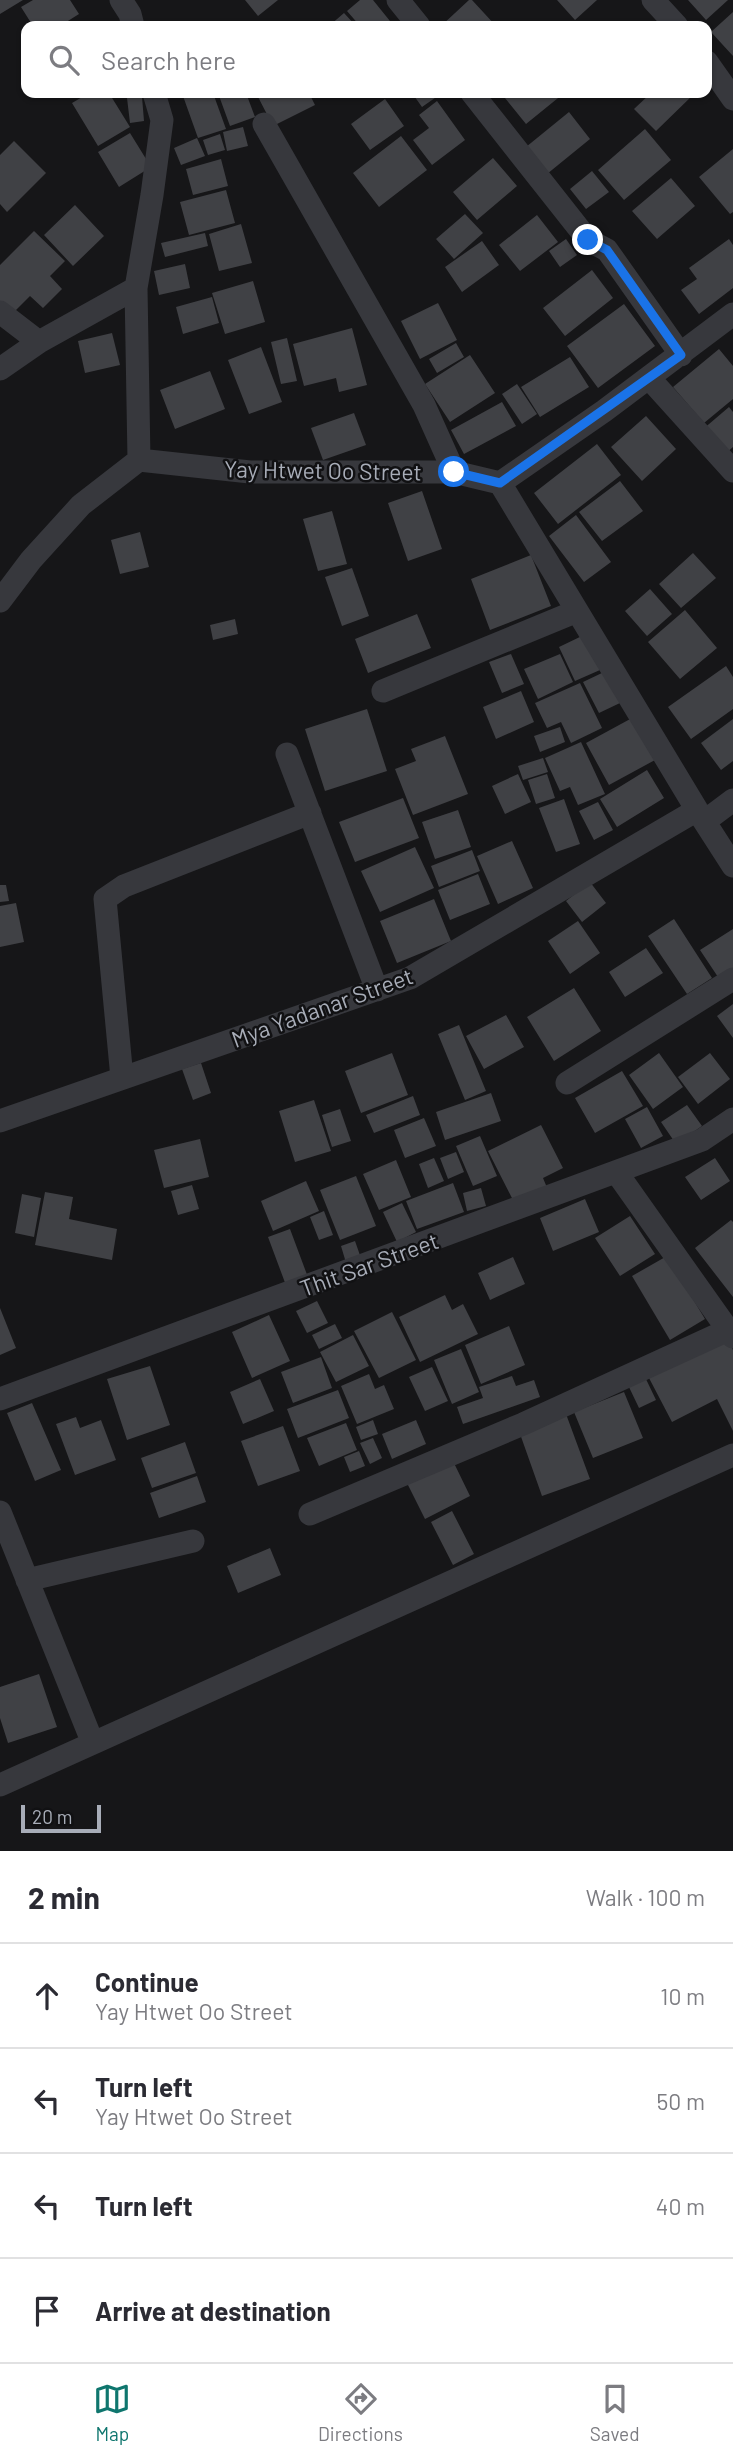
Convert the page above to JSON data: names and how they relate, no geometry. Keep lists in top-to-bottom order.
{
  "streets": {
    "street": ["Yay Htwet Oo Street", "Mya Yadanar Street", "Thit Sar Street"]
  },
  "scale_bar": "20 m",
  "page": {
    "search": "Search here",
    "scale": "20 m",
    "heading": ["2 min", "Walk · 100 m"],
    "list": [
      ["Continue", "Yay Htwet Oo Street", "10 m"],
      ["Turn left", "Yay Htwet Oo Street", "50 m"],
      ["Turn left", "40 m"],
      "Arrive at destination"
    ],
    "nav": ["Map", "Directions", "Saved"]
  }
}
